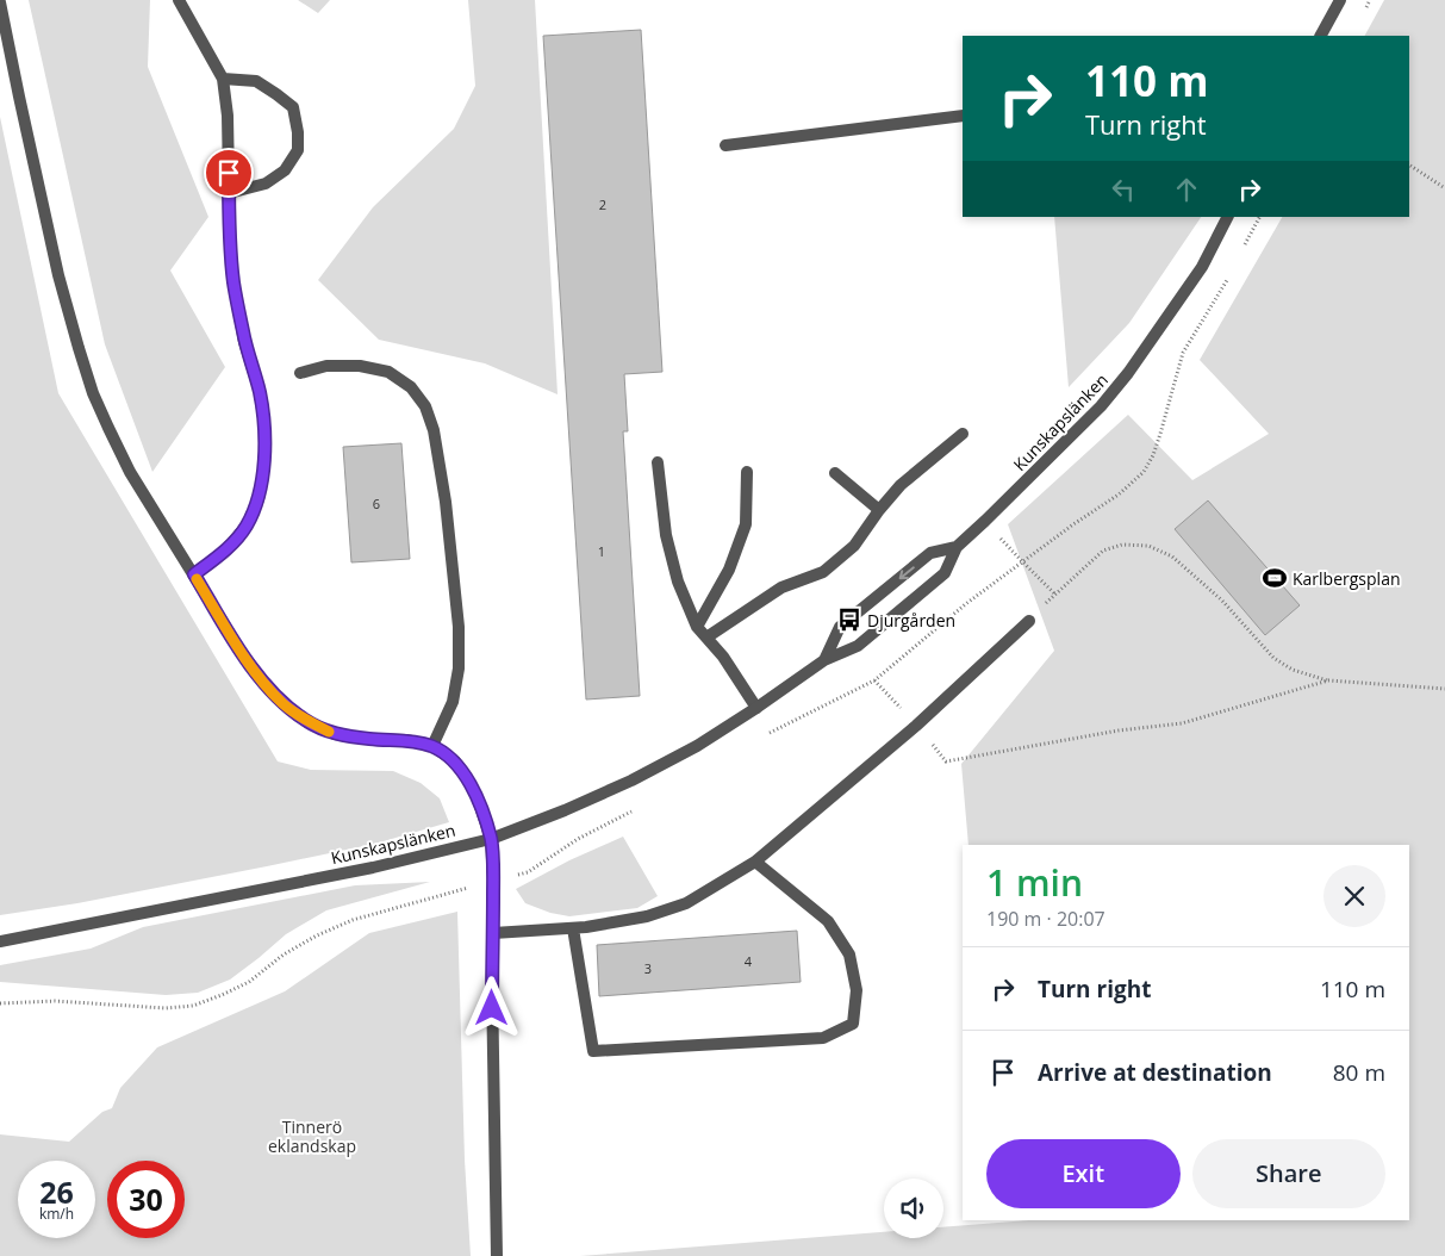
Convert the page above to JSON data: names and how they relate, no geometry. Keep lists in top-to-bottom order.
{
  "streets": {
    "street": ["Kunskapslänken"]
  },
  "parks": ["Tinnerö eklandskap"],
  "places": {
    "sports": ["Karlbergsplan"],
    "bus stop": ["Djurgården"]
  },
  "house_numbers": [
    "2",
    "6",
    "1",
    "4",
    "3"
  ],
  "page": {
    "turn": ["110 m", "Turn right"],
    "heading": ["1 min", "190 m · 20:07"],
    "list": [
      {
        "name": "Turn right",
        "value": "110 m"
      },
      {
        "name": "Arrive at destination",
        "value": "80 m"
      }
    ],
    "buttons": ["Exit", "Share"],
    "speed": "26 km/h",
    "limit": "30"
  }
}
